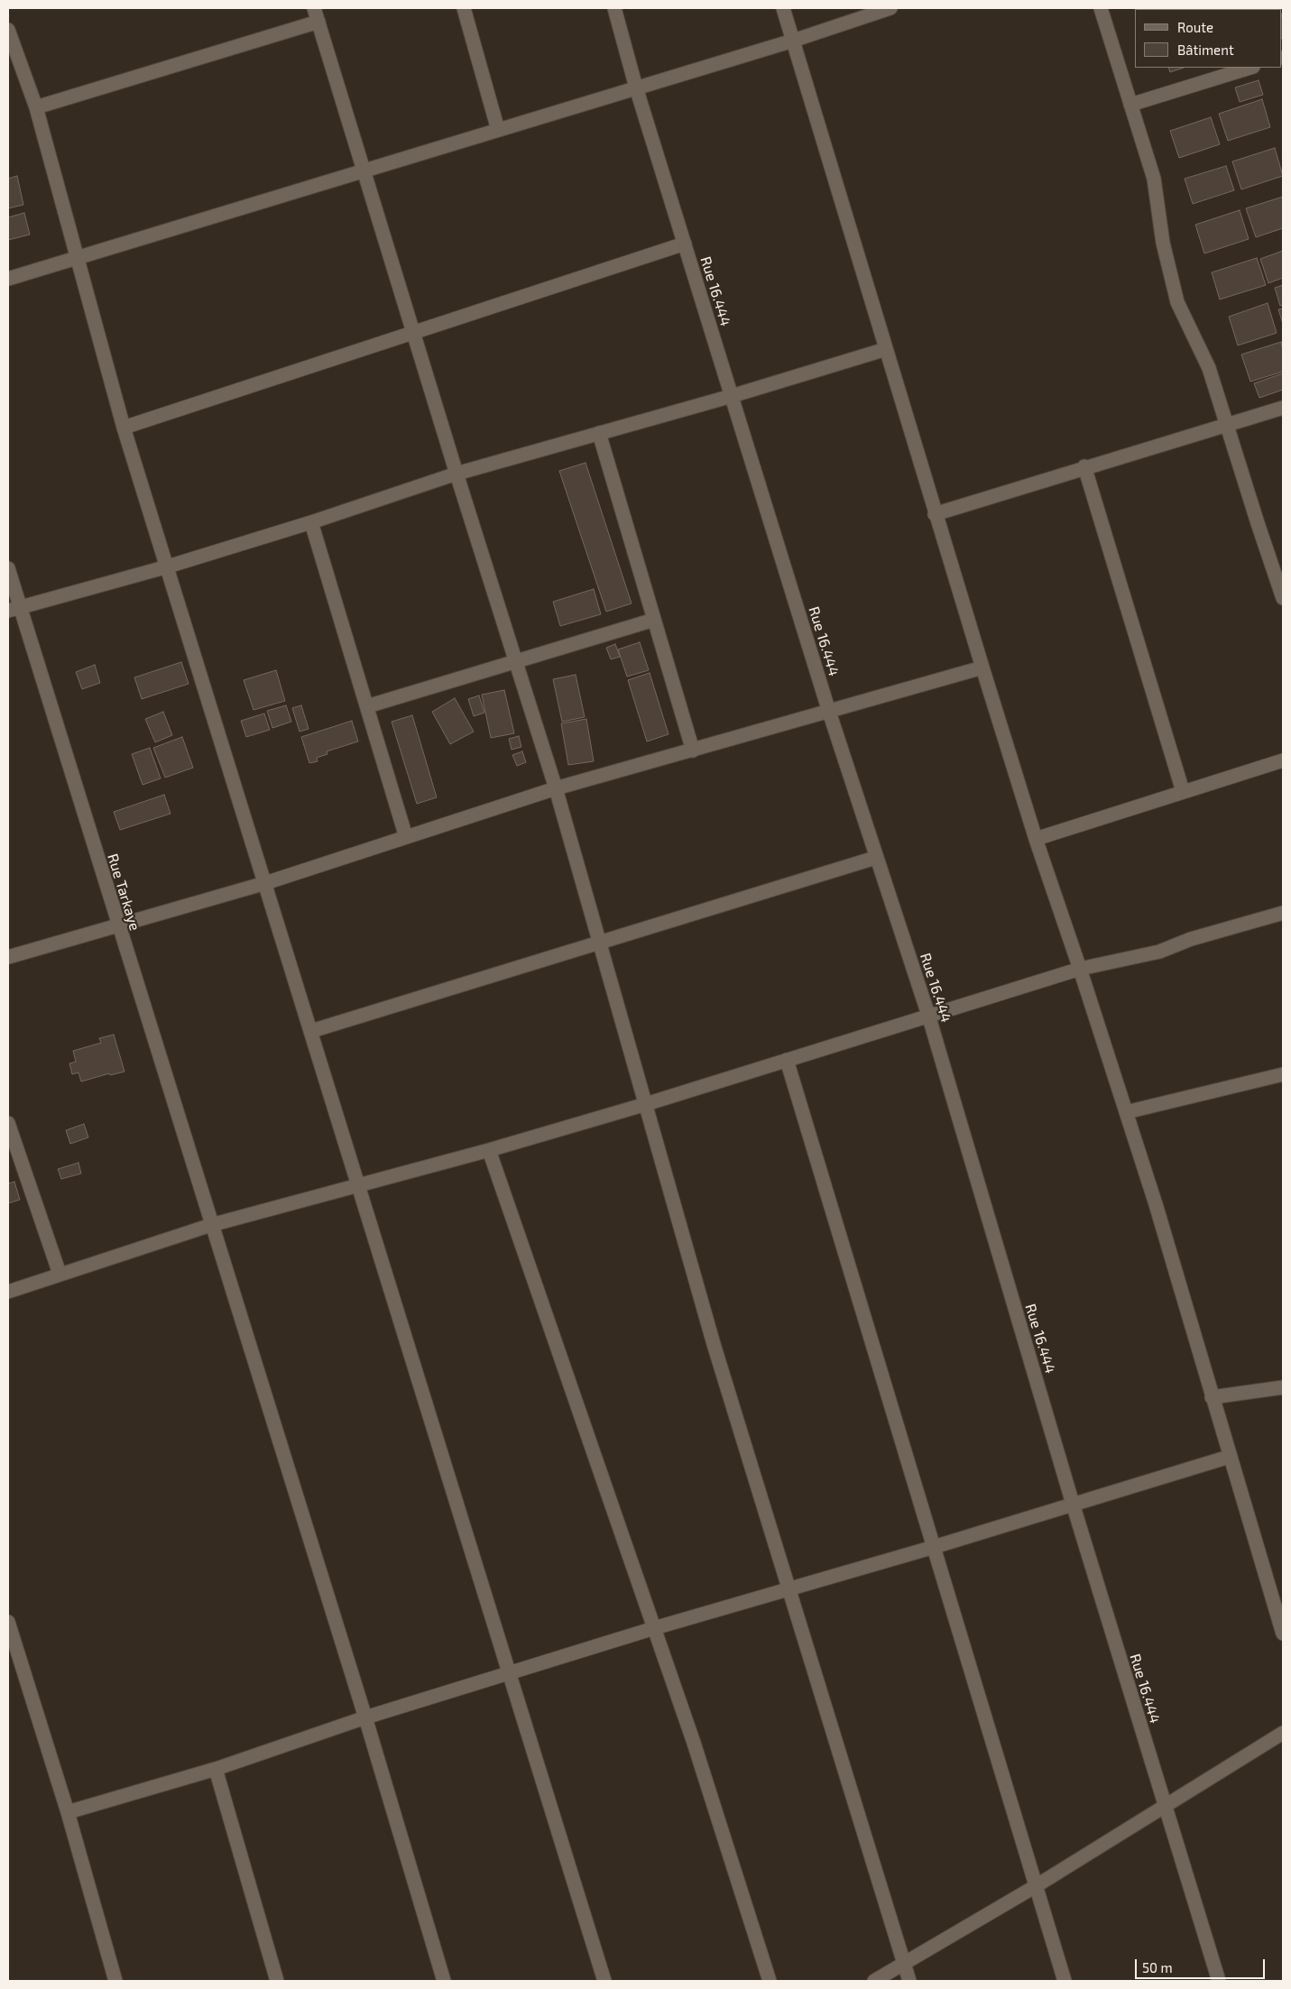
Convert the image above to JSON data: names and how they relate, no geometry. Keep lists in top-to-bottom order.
{
  "streets": {
    "street": ["Rue 16.444", "Rue Tarkaye"]
  },
  "legend": ["Route", "Bâtiment"],
  "scale_bar": "50 m"
}
